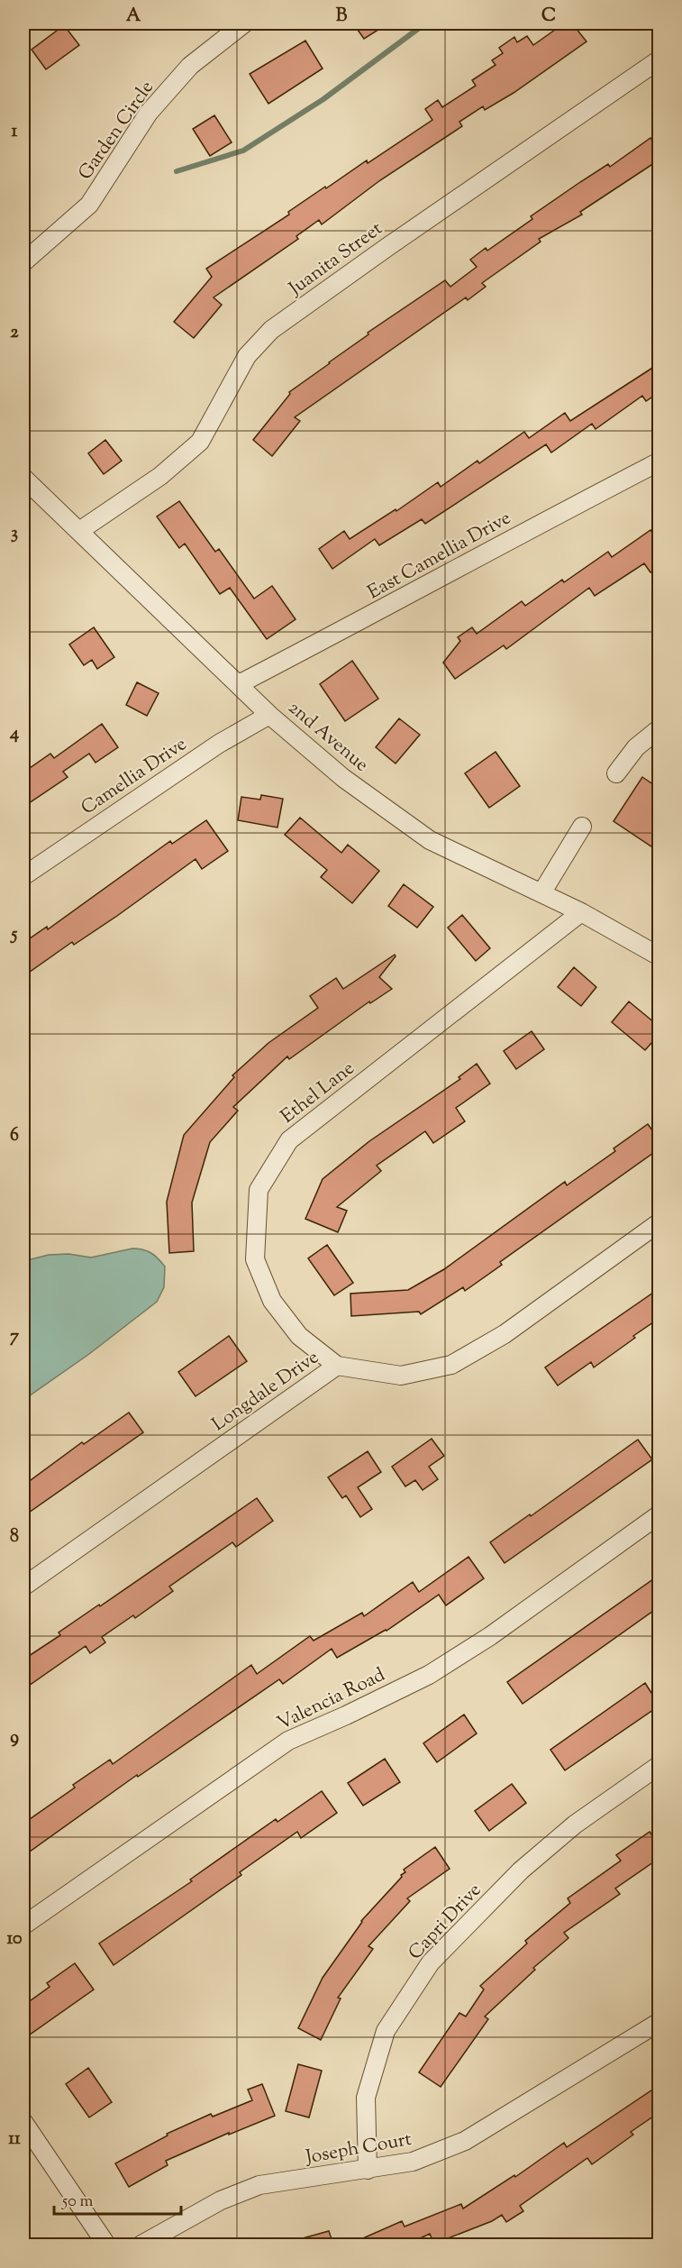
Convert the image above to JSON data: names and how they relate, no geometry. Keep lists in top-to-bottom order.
{
  "streets": {
    "street": [
      "Garden Circle",
      "Juanita Street",
      "East Camellia Drive",
      "2nd Avenue",
      "Camellia Drive",
      "Ethel Lane",
      "Longdale Drive",
      "Valencia Road",
      "Capri Drive",
      "Joseph Court"
    ]
  },
  "crossings": [
    ["Juanita Street", "2nd Avenue"],
    ["East Camellia Drive", "2nd Avenue"],
    ["2nd Avenue", "Camellia Drive"],
    ["2nd Avenue", "Ethel Lane"],
    ["Ethel Lane", "Longdale Drive"],
    ["Capri Drive", "Joseph Court"]
  ],
  "scale_bar": "50 m",
  "grid": {
    "columns": ["A", "B", "C"],
    "rows": [
      "1",
      "2",
      "3",
      "4",
      "5",
      "6",
      "7",
      "8",
      "9",
      "10",
      "11"
    ]
  }
}
